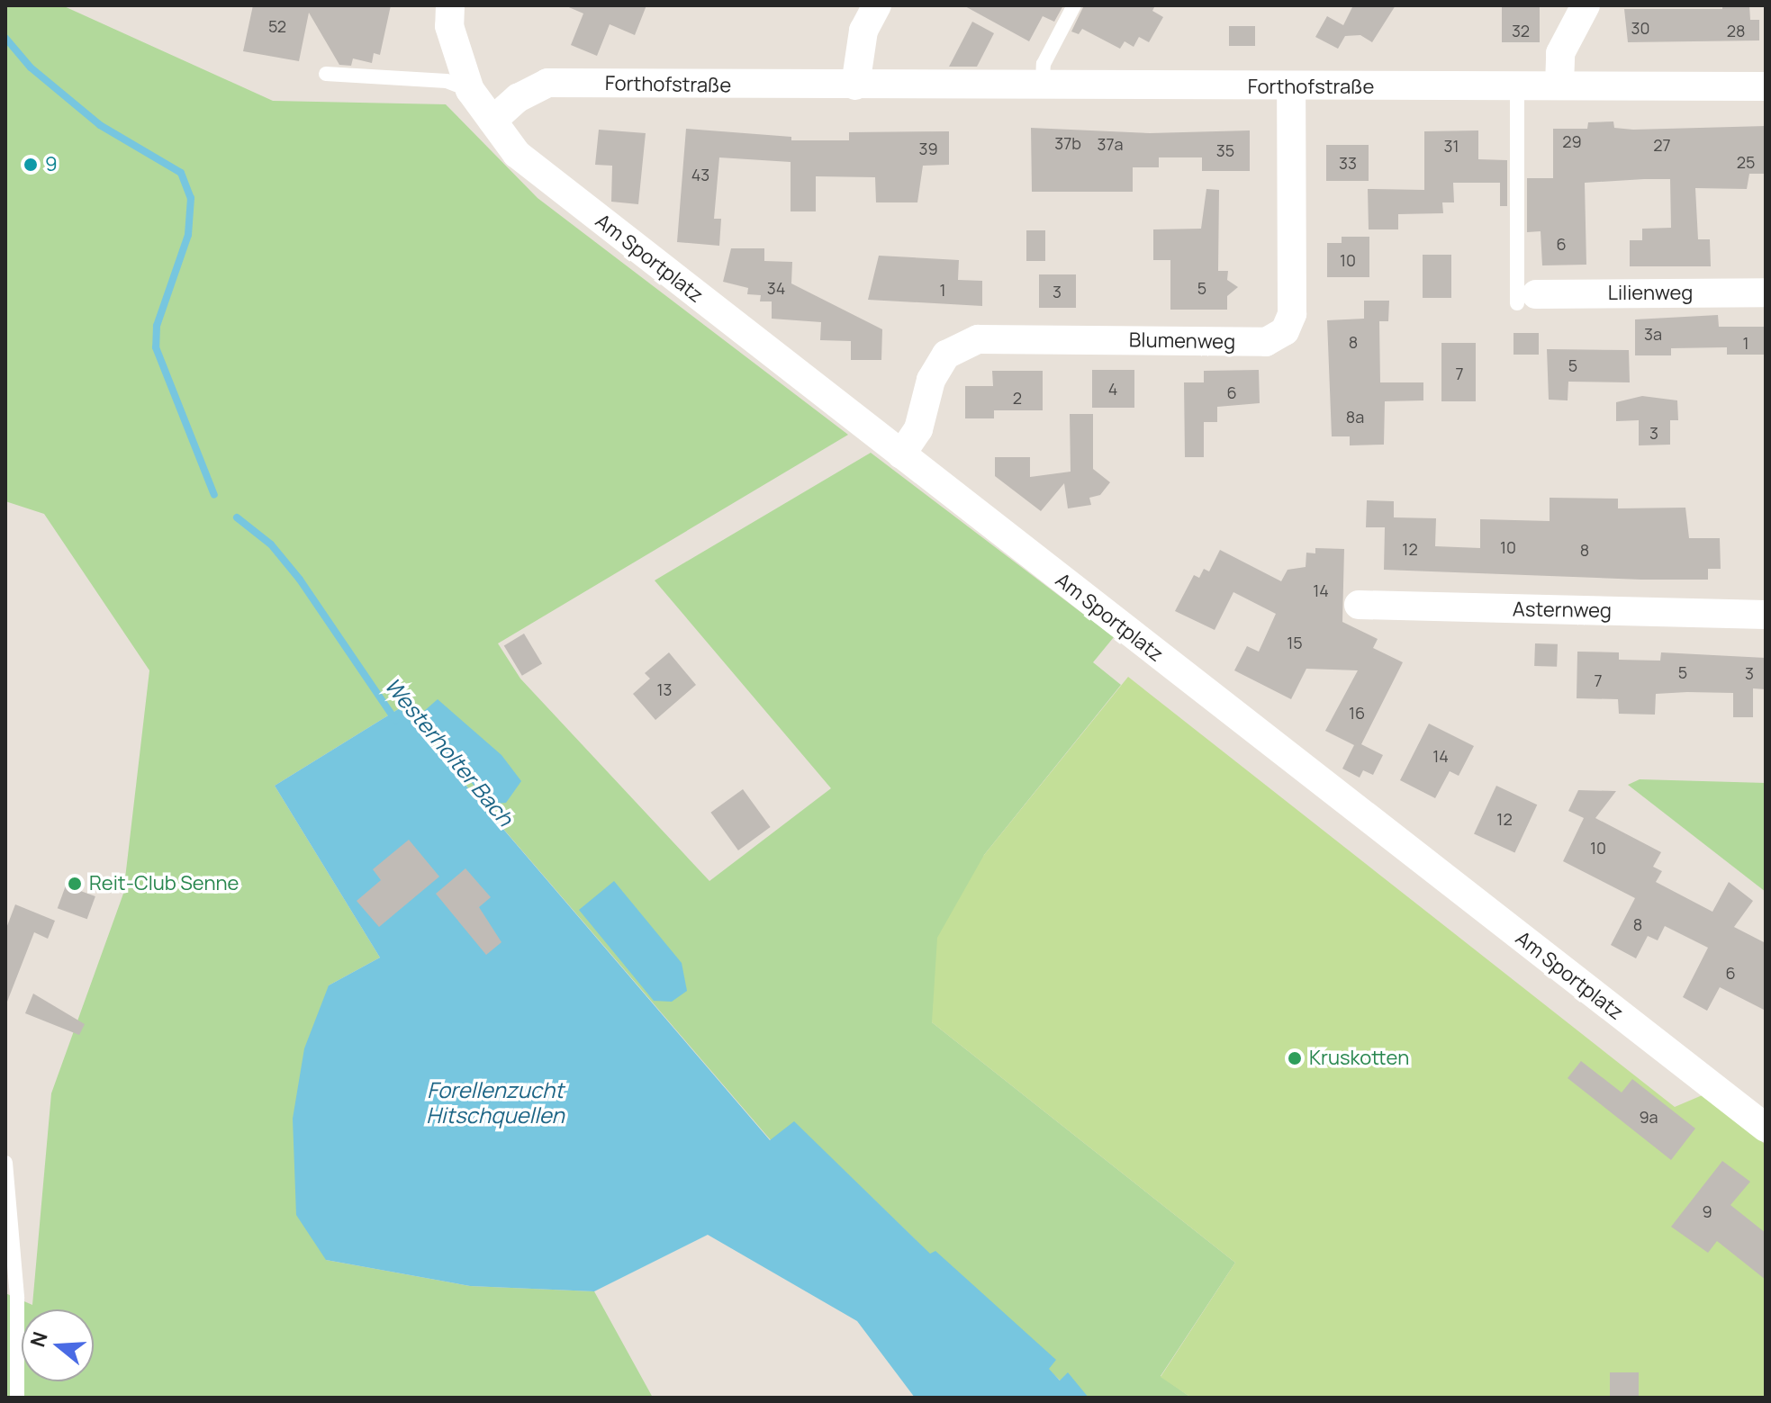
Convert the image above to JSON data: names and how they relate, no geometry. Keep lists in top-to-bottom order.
{
  "streets": {
    "street": [
      "Forthofstraße",
      "Am Sportplatz",
      "Lilienweg",
      "Blumenweg",
      "Asternweg"
    ]
  },
  "crossings": [
    ["Forthofstraße", "Am Sportplatz"],
    ["Forthofstraße", "Blumenweg"],
    ["Am Sportplatz", "Blumenweg"]
  ],
  "water": ["Westerholter Bach", "Forellenzucht Hitschquellen"],
  "places": ["9", "Reit-Club Senne", "Kruskotten"],
  "house_numbers": [
    "52",
    "30",
    "32",
    "28",
    "29",
    "37b",
    "37a",
    "27",
    "31",
    "39",
    "35",
    "25",
    "33",
    "43",
    "6",
    "10",
    "34",
    "5",
    "1",
    "3",
    "3a",
    "8",
    "1",
    "5",
    "7",
    "4",
    "6",
    "2",
    "8a",
    "3",
    "10",
    "12",
    "8",
    "14",
    "15",
    "5",
    "3",
    "7",
    "13",
    "16",
    "14",
    "12",
    "10",
    "8",
    "6",
    "9a",
    "9"
  ],
  "north": "left"
}
